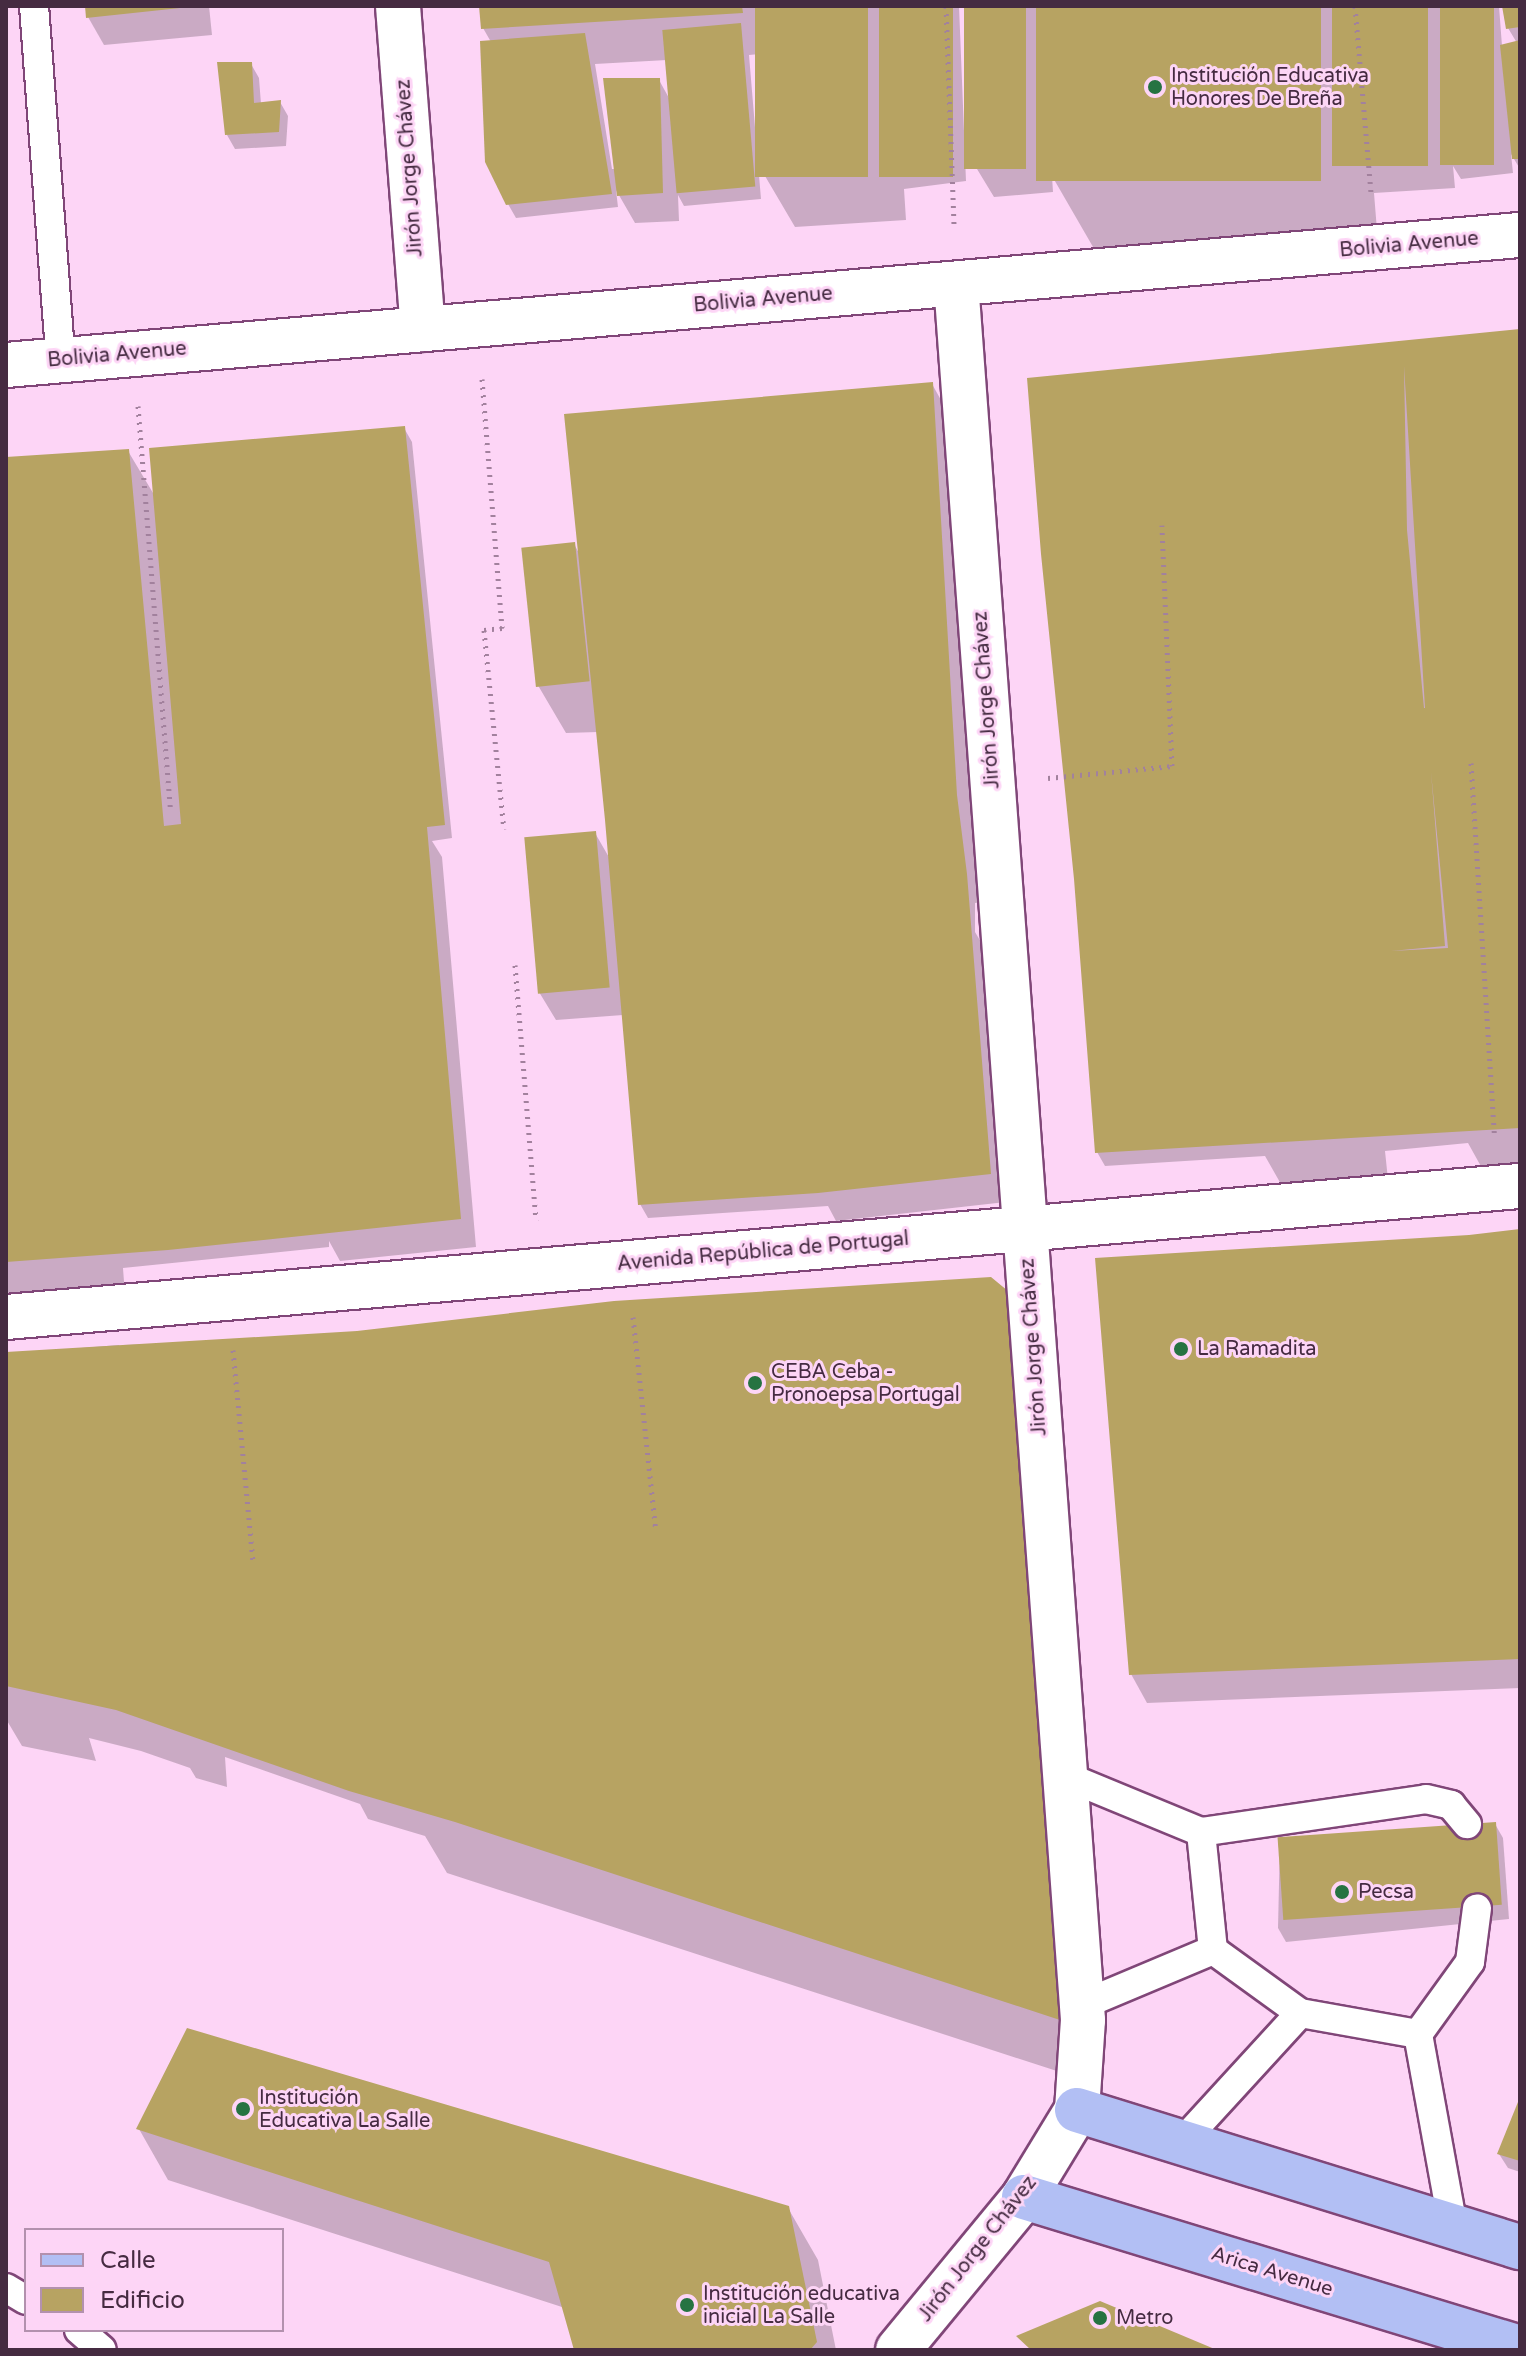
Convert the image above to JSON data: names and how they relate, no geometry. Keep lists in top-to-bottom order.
{
  "streets": {
    "main road": ["Arica Avenue"],
    "street": ["Jirón Jorge Chávez", "Bolivia Avenue", "Avenida República de Portugal"]
  },
  "crossings": [
    ["Jirón Jorge Chávez", "Bolivia Avenue"],
    ["Jirón Jorge Chávez", "Avenida República de Portugal"],
    ["Jirón Jorge Chávez", "Arica Avenue"]
  ],
  "places": [
    "Institución Educativa Honores De Breña",
    "La Ramadita",
    "CEBA Ceba - Pronoepsa Portugal",
    "Pecsa",
    "Institución Educativa La Salle",
    "Institución educativa inicial La Salle",
    "Metro"
  ],
  "legend": ["Calle", "Edificio"]
}
